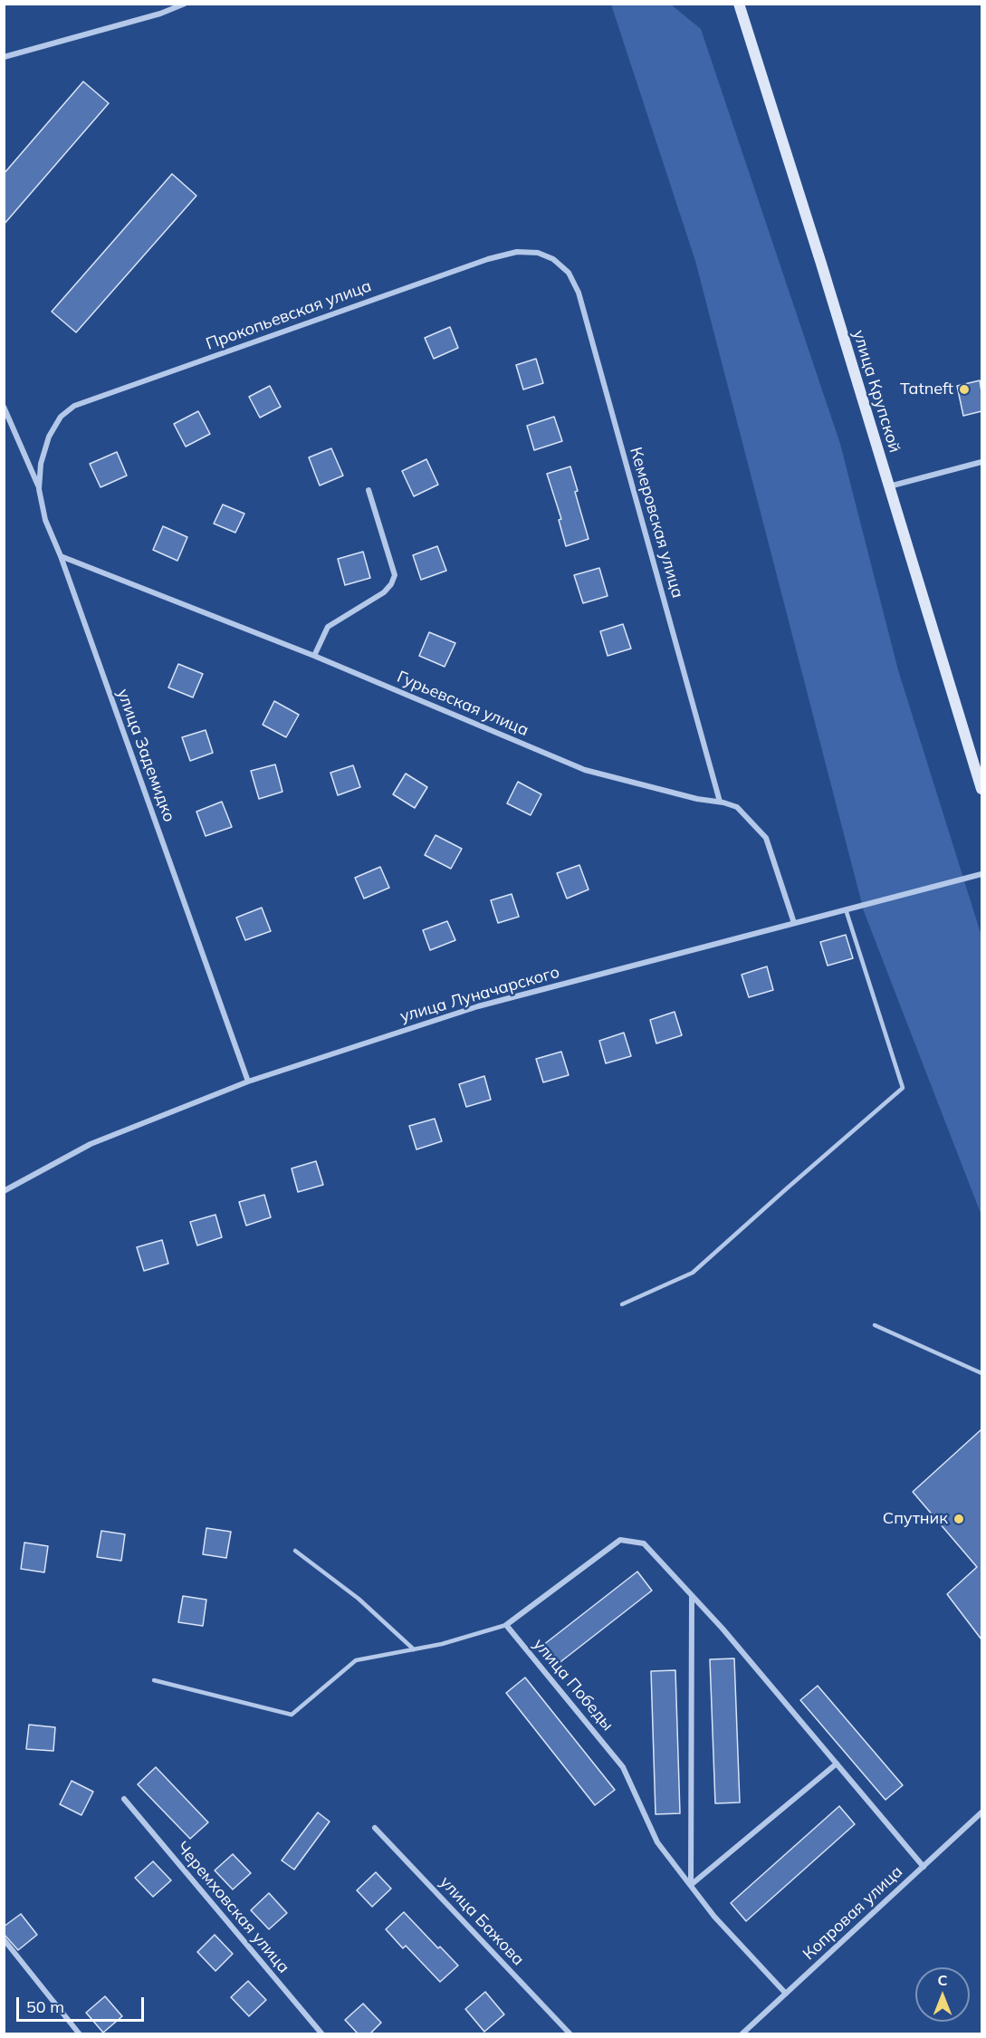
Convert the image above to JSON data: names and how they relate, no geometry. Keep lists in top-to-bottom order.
{
  "streets": {
    "street": [
      "Прокопьевская улица",
      "улица Крупской",
      "Кемеровская улица",
      "Гурьевская улица",
      "улица Задемидко",
      "улица Луначарского",
      "улица Победы",
      "Черемховская улица",
      "Копровая улица",
      "улица Бажова"
    ]
  },
  "crossings": [
    ["Прокопьевская улица", "Кемеровская улица"],
    ["Прокопьевская улица", "улица Задемидко"],
    ["Кемеровская улица", "Гурьевская улица"],
    ["Гурьевская улица", "улица Задемидко"],
    ["Гурьевская улица", "улица Луначарского"],
    ["улица Задемидко", "улица Луначарского"],
    ["улица Победы", "Копровая улица"]
  ],
  "places": ["Tatneft", "Спутник"],
  "scale_bar": "50 m",
  "north": "top"
}
